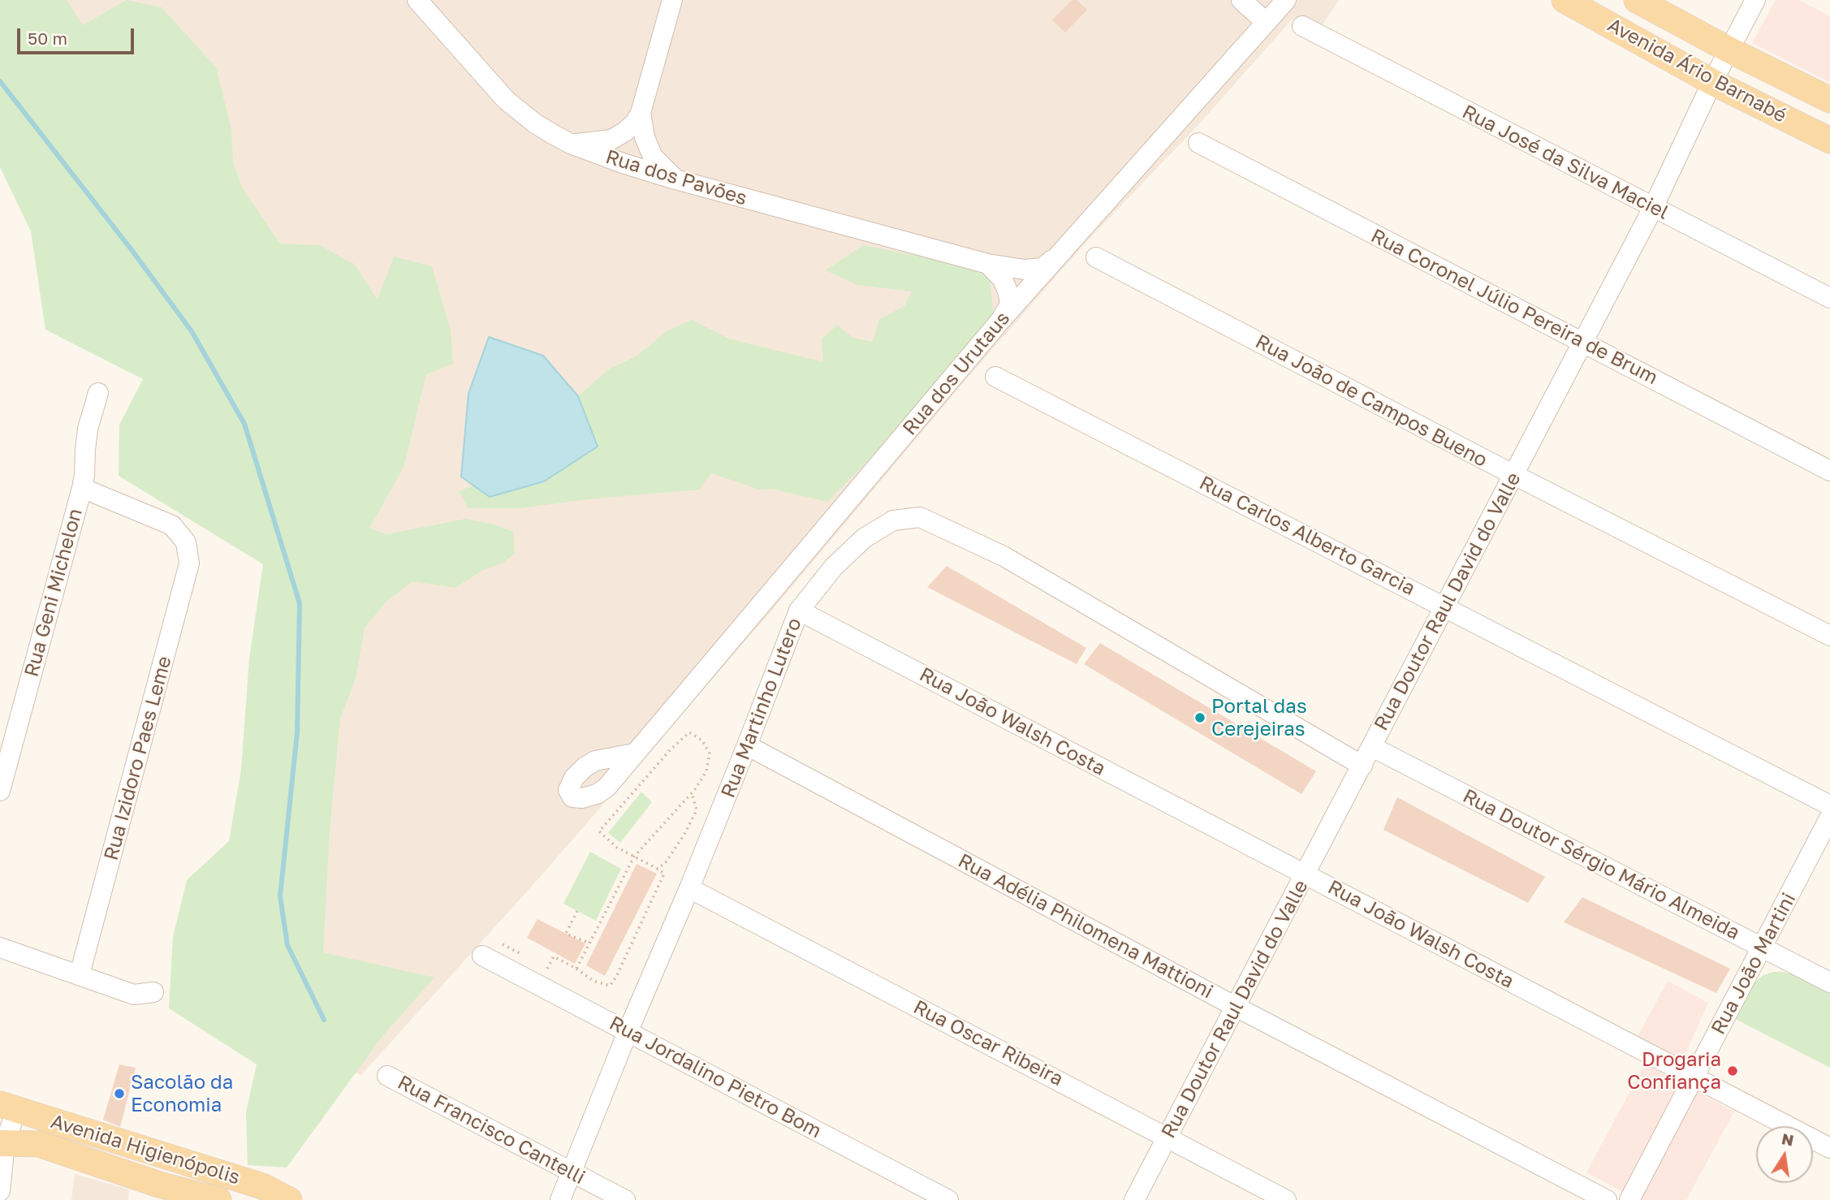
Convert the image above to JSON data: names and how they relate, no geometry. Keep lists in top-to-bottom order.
{
  "streets": {
    "main road": ["Avenida Ário Barnabé", "Avenida Higienópolis"],
    "street": [
      "Rua José da Silva Maciel",
      "Rua dos Pavões",
      "Rua Coronel Júlio Pereira de Brum",
      "Rua dos Urutaus",
      "Rua João de Campos Bueno",
      "Rua Carlos Alberto Garcia",
      "Rua Geni Michelon",
      "Rua Doutor Raul David do Valle",
      "Rua Martinho Lutero",
      "Rua João Walsh Costa",
      "Rua Izidoro Paes Leme",
      "Rua Doutor Sérgio Mário Almeida",
      "Rua Adélia Philomena Mattioni",
      "Rua João Martini",
      "Rua Oscar Ribeira",
      "Rua Jordalino Pietro Bom",
      "Rua Francisco Cantelli"
    ]
  },
  "crossings": [
    ["Avenida Ário Barnabé", "Rua Doutor Raul David do Valle"],
    ["Rua José da Silva Maciel", "Rua Doutor Raul David do Valle"],
    ["Rua dos Pavões", "Rua dos Urutaus"],
    ["Rua Coronel Júlio Pereira de Brum", "Rua Doutor Raul David do Valle"],
    ["Rua João de Campos Bueno", "Rua Doutor Raul David do Valle"],
    ["Rua Carlos Alberto Garcia", "Rua Doutor Raul David do Valle"],
    ["Rua Geni Michelon", "Rua Izidoro Paes Leme"],
    ["Rua Doutor Raul David do Valle", "Rua Martinho Lutero"],
    ["Rua Doutor Raul David do Valle", "Rua João Walsh Costa"],
    ["Rua Doutor Raul David do Valle", "Rua Doutor Sérgio Mário Almeida"],
    ["Rua Doutor Raul David do Valle", "Rua Adélia Philomena Mattioni"],
    ["Rua Doutor Raul David do Valle", "Rua Oscar Ribeira"],
    ["Rua Martinho Lutero", "Rua João Walsh Costa"],
    ["Rua Martinho Lutero", "Rua Adélia Philomena Mattioni"],
    ["Rua Martinho Lutero", "Rua Oscar Ribeira"],
    ["Rua Martinho Lutero", "Rua Jordalino Pietro Bom"],
    ["Rua Martinho Lutero", "Rua Francisco Cantelli"],
    ["Rua João Walsh Costa", "Rua João Martini"],
    ["Rua Doutor Sérgio Mário Almeida", "Rua João Martini"]
  ],
  "places": ["Portal das Cerejeiras", "Drogaria Confiança", "Sacolão da Economia"],
  "scale_bar": "50 m",
  "north": "top"
}
